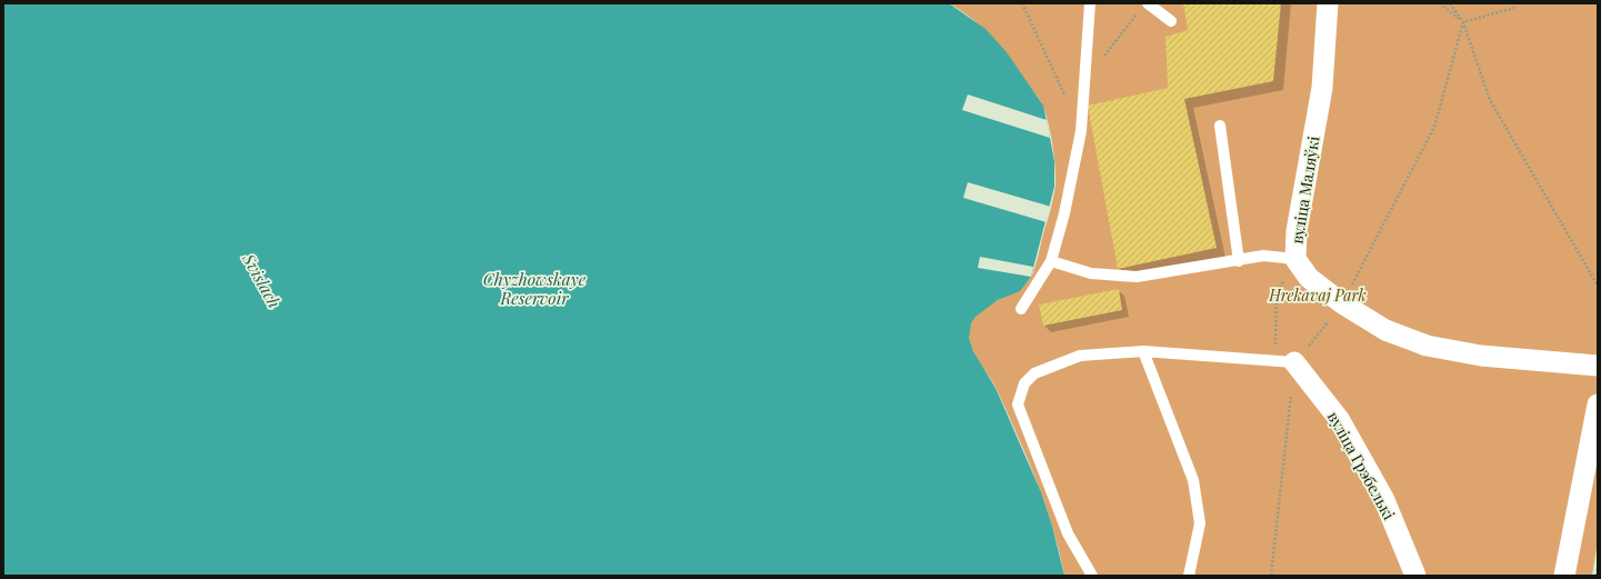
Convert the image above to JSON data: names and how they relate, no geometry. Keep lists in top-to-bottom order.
{
  "streets": {
    "street": ["вуліца Маляўкі", "вуліца Грэбелькі"]
  },
  "water": ["Chyzhowskaye Reservoir", "Svislach"],
  "parks": ["Hrekavaj Park"]
}
